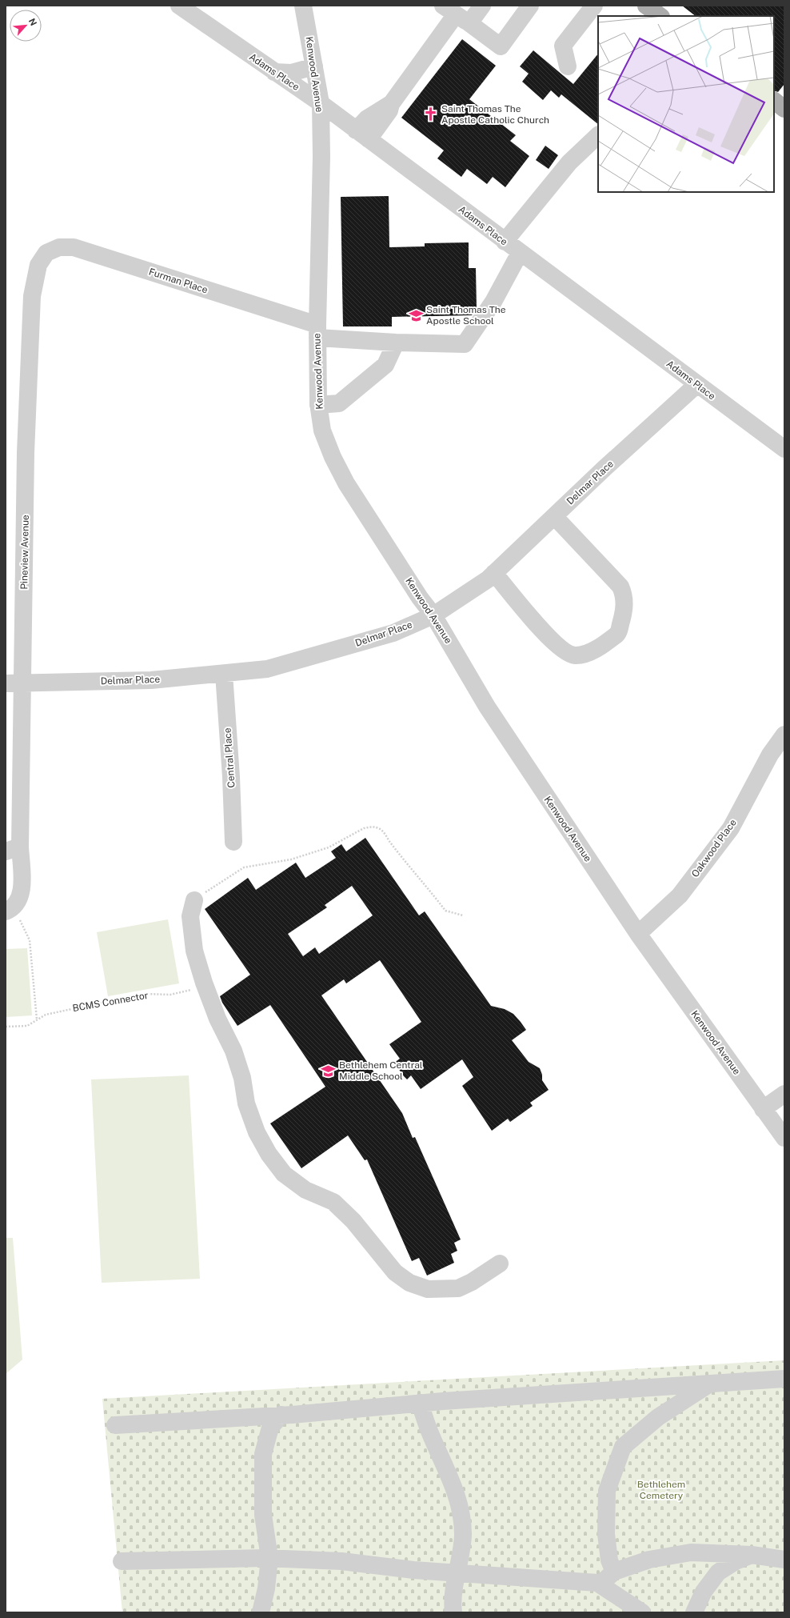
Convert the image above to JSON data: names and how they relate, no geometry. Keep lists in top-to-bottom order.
{
  "streets": {
    "street": [
      "Adams Place",
      "Kenwood Avenue",
      "Furman Place",
      "Delmar Place",
      "Pineview Avenue",
      "Central Place",
      "Oakwood Place"
    ],
    "path": ["BCMS Connector"]
  },
  "crossings": [
    ["Adams Place", "Kenwood Avenue"],
    ["Adams Place", "Furman Place"],
    ["Adams Place", "Delmar Place"],
    ["Kenwood Avenue", "Furman Place"],
    ["Kenwood Avenue", "Delmar Place"],
    ["Kenwood Avenue", "Oakwood Place"],
    ["Furman Place", "Pineview Avenue"],
    ["Delmar Place", "Pineview Avenue"],
    ["Delmar Place", "Central Place"]
  ],
  "parks": ["Bethlehem Cemetery"],
  "places": {
    "church": ["Saint Thomas The Apostle Catholic Church"],
    "school or university": ["Saint Thomas The Apostle School", "Bethlehem Central Middle School"]
  },
  "north": "top right"
}
